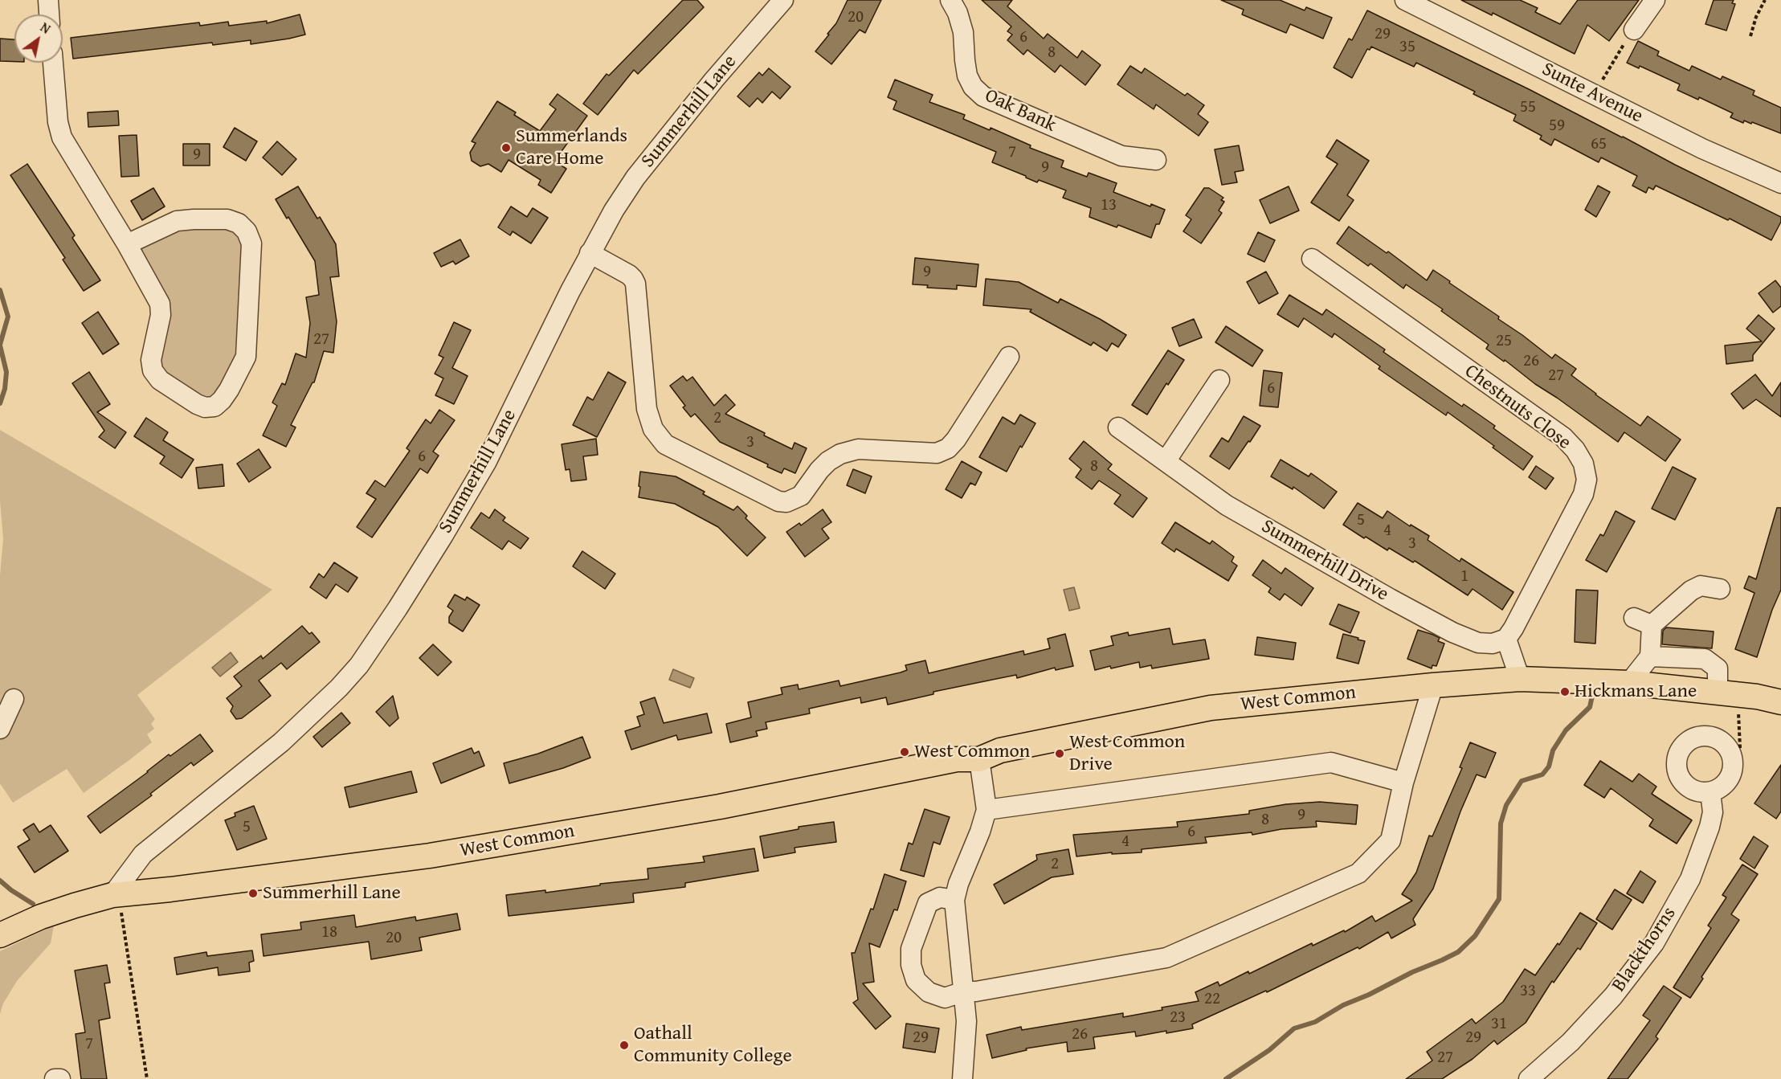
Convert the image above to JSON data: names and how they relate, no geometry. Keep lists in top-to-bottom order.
{
  "streets": {
    "main road": ["West Common"],
    "street": [
      "Sunte Avenue",
      "Oak Bank",
      "Summerhill Lane",
      "Chestnuts Close",
      "Summerhill Drive",
      "Blackthorns"
    ]
  },
  "crossings": [
    ["Summerhill Lane", "West Common"],
    ["Chestnuts Close", "Summerhill Drive"]
  ],
  "places": [
    "Summerlands Care Home",
    "Hickmans Lane",
    "West Common",
    "West Common Drive",
    "Summerhill Lane",
    "Oathall Community College"
  ],
  "house_numbers": [
    "20",
    "29",
    "6",
    "35",
    "8",
    "55",
    "59",
    "65",
    "7",
    "9",
    "9",
    "13",
    "9",
    "27",
    "25",
    "26",
    "27",
    "6",
    "2",
    "3",
    "6",
    "8",
    "5",
    "4",
    "3",
    "1",
    "9",
    "8",
    "5",
    "6",
    "4",
    "2",
    "18",
    "20",
    "33",
    "22",
    "23",
    "31",
    "26",
    "29",
    "29",
    "7",
    "27"
  ],
  "north": "top right"
}
